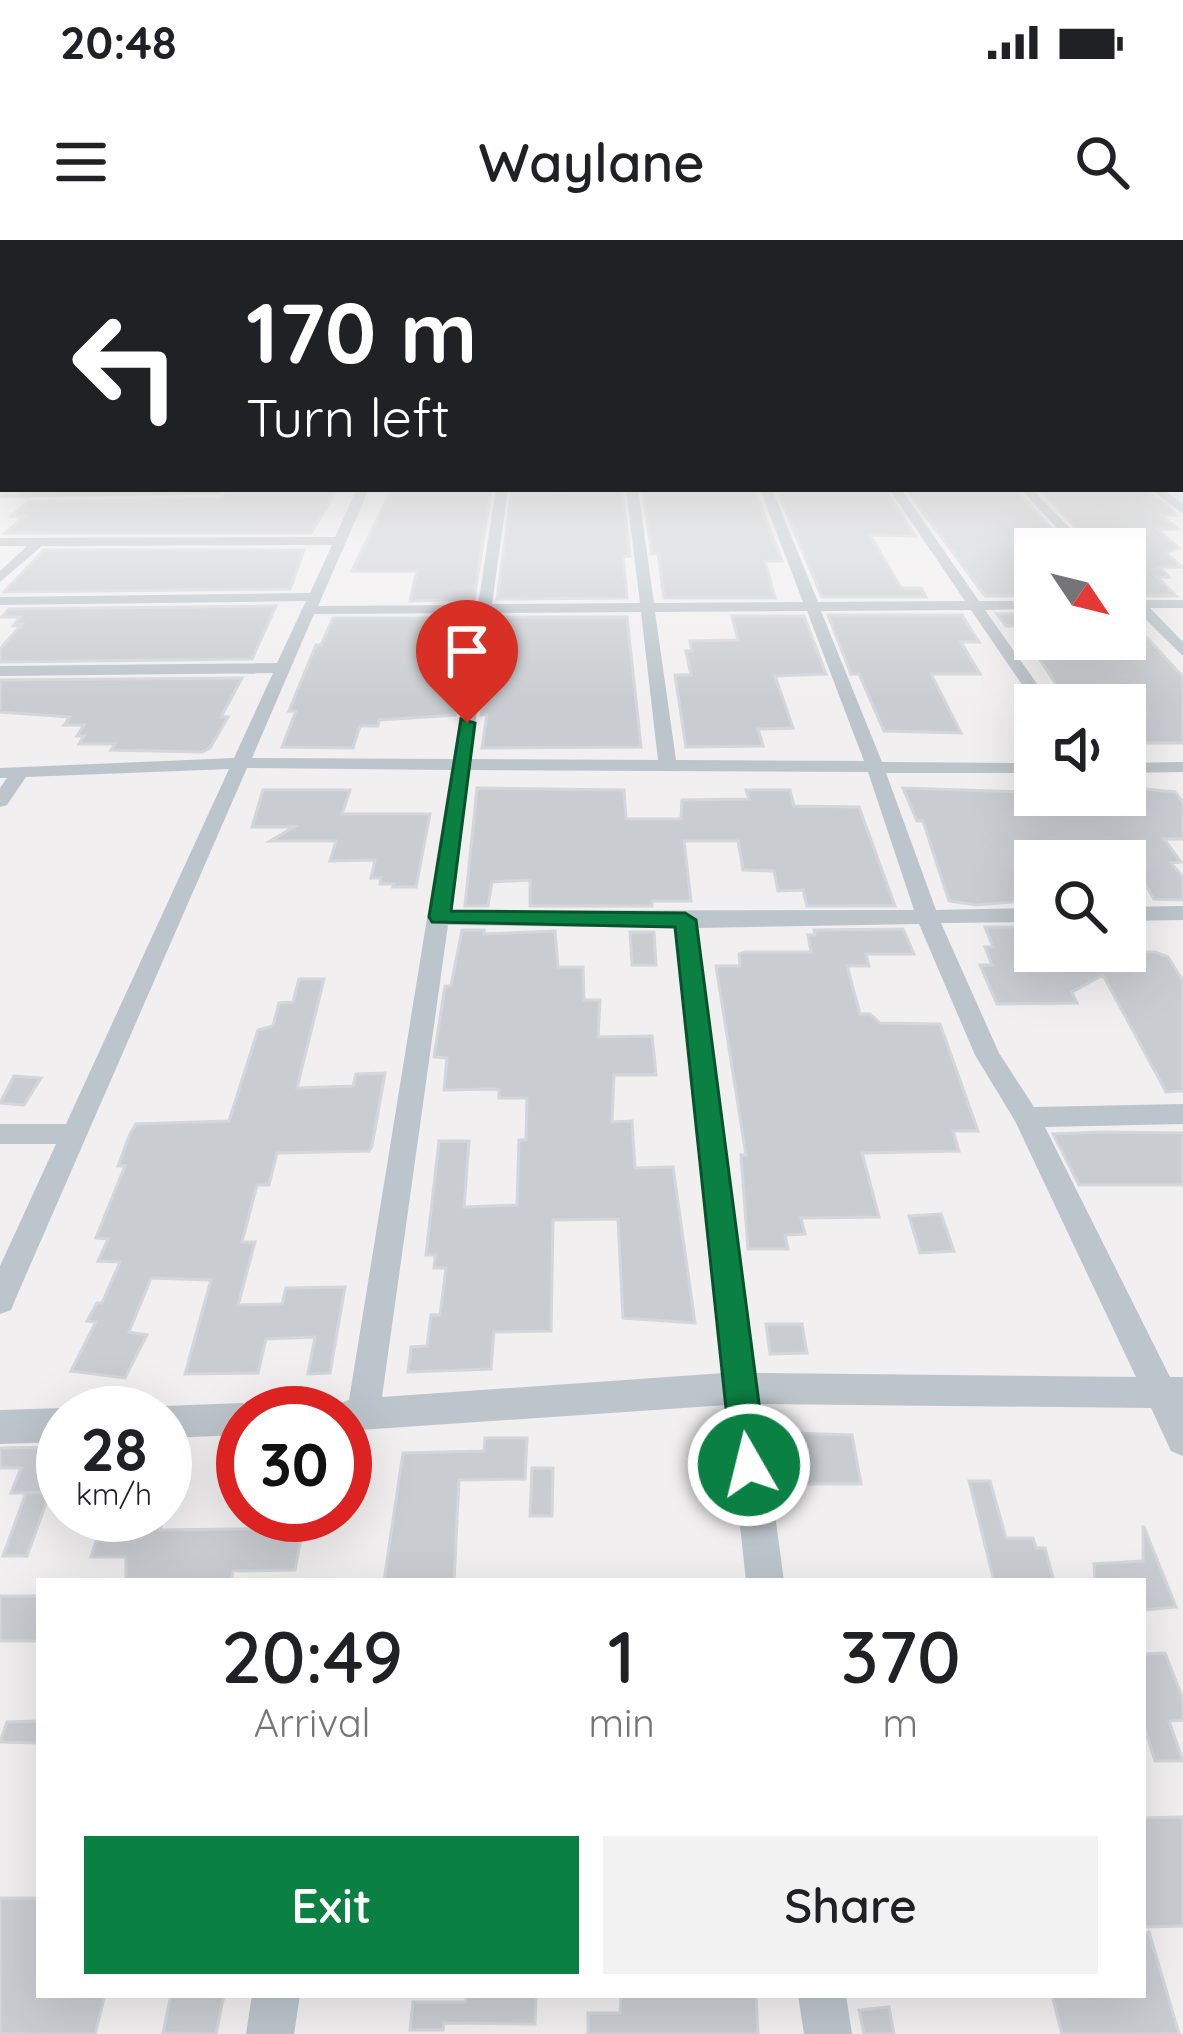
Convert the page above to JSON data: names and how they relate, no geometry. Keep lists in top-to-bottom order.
{
  "north": "bottom right",
  "page": {
    "status": "20:48",
    "header": "Waylane",
    "turn": ["170 m", "Turn left"],
    "speed": "28 km/h",
    "limit": "30",
    "eta": [
      "20:49",
      "Arrival",
      "1",
      "min",
      "370",
      "m"
    ],
    "buttons": ["Exit", "Share"]
  }
}
